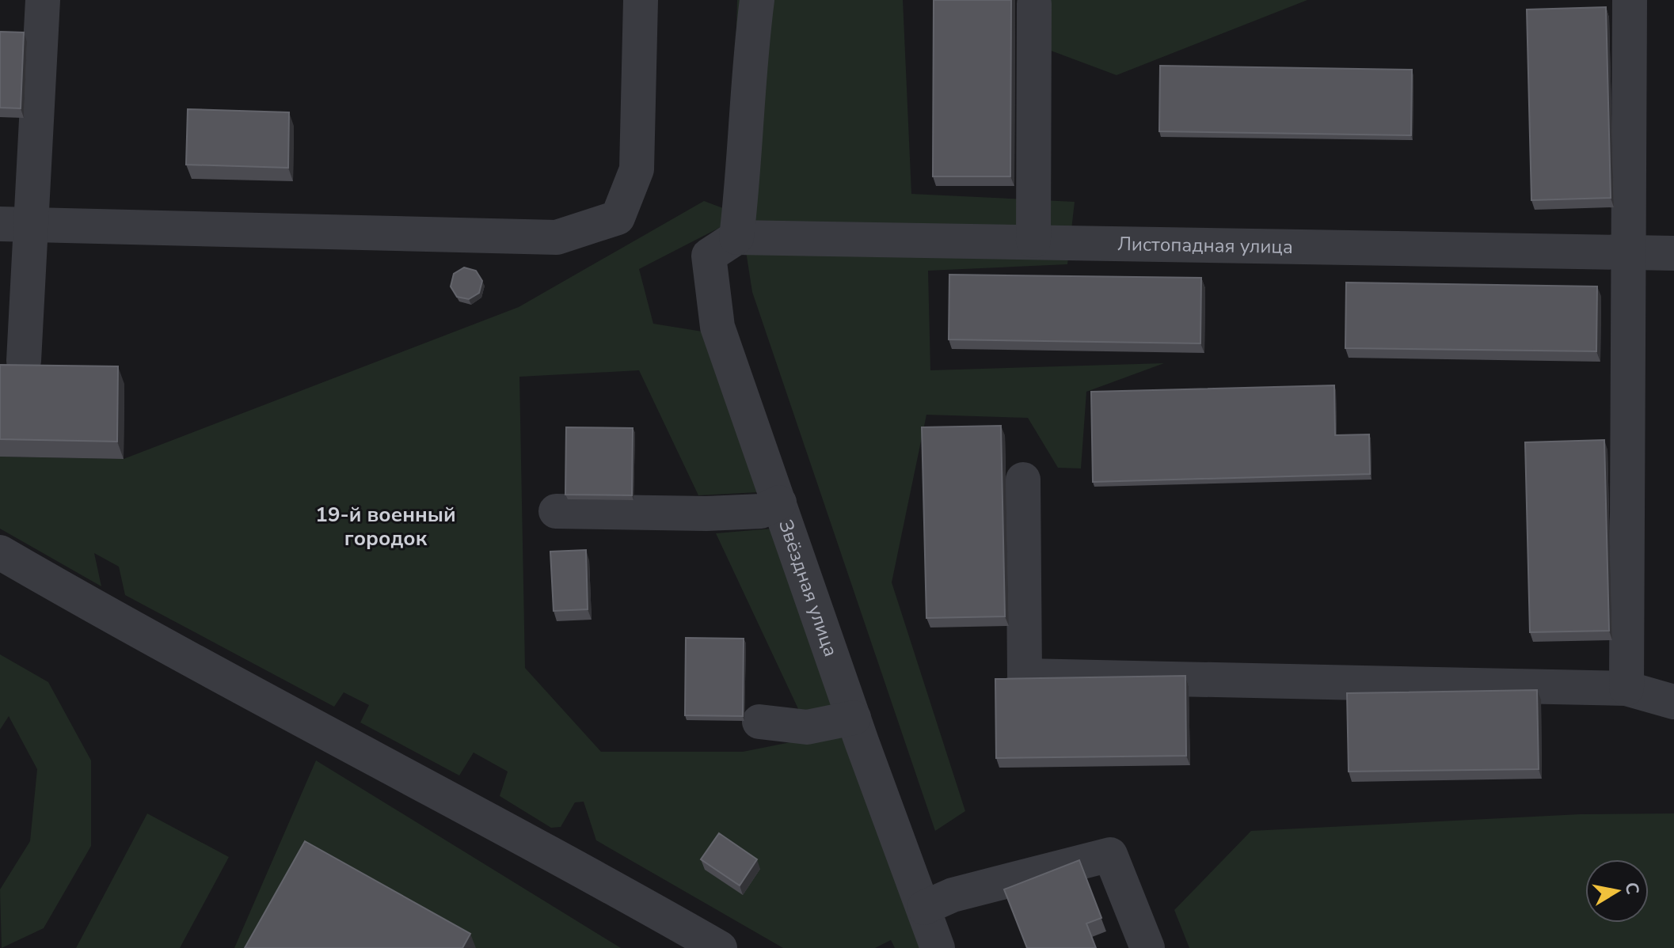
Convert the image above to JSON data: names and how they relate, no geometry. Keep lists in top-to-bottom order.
{
  "streets": {
    "street": ["Листопадная улица", "Звёздная улица"]
  },
  "crossings": [
    ["Листопадная улица", "Звёздная улица"]
  ],
  "districts": ["19-й военный городок"],
  "north": "right"
}
